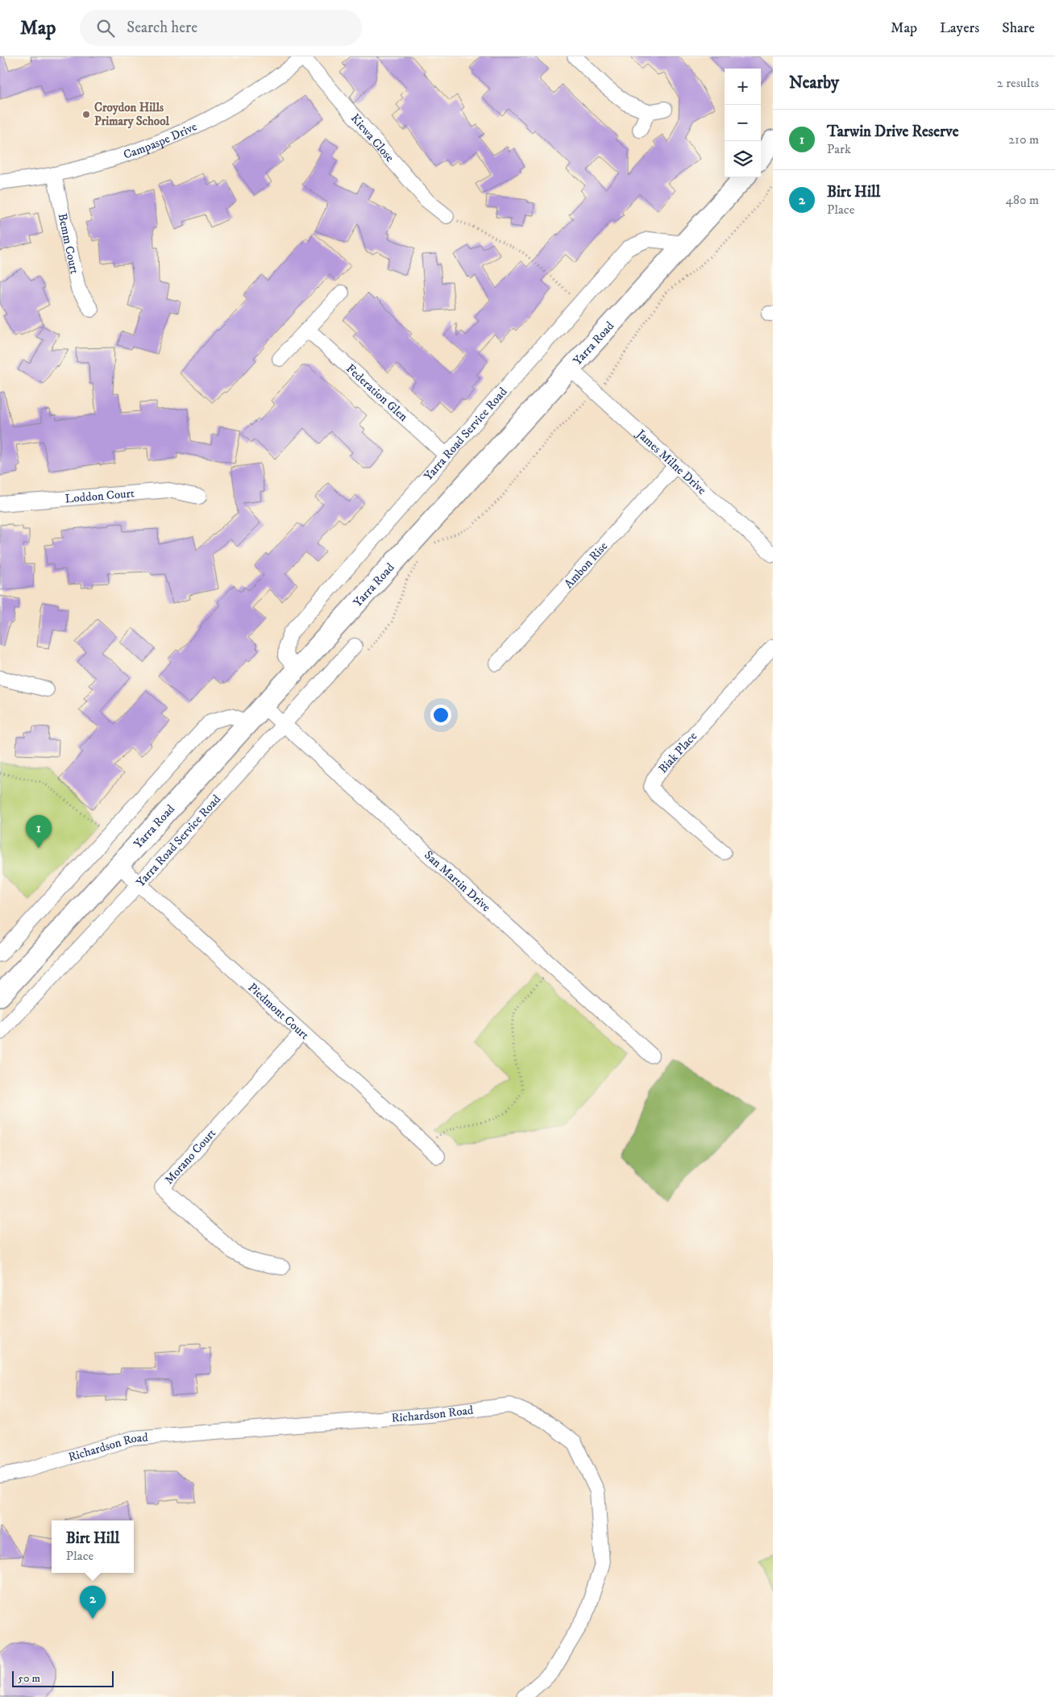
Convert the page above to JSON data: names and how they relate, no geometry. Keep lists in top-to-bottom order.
{
  "streets": {
    "main road": ["Yarra Road"],
    "street": [
      "Kiewa Close",
      "Campaspe Drive",
      "Bemm Court",
      "Federation Glen",
      "Yarra Road Service Road",
      "James Milne Drive",
      "Loddon Court",
      "Ambon Rise",
      "Biak Place",
      "San Martin Drive",
      "Piedmont Court",
      "Morano Court",
      "Richardson Road"
    ]
  },
  "crossings": [
    ["Kiewa Close", "Campaspe Drive"],
    ["Campaspe Drive", "Bemm Court"],
    ["Yarra Road", "Yarra Road Service Road"],
    ["Yarra Road", "James Milne Drive"],
    ["Yarra Road", "San Martin Drive"],
    ["Yarra Road", "Piedmont Court"],
    ["Federation Glen", "Yarra Road Service Road"],
    ["Yarra Road Service Road", "San Martin Drive"],
    ["Yarra Road Service Road", "Piedmont Court"],
    ["James Milne Drive", "Ambon Rise"],
    ["Piedmont Court", "Morano Court"]
  ],
  "places": ["Croydon Hills Primary School"],
  "scale_bar": "50 m",
  "page": {
    "header": "Map",
    "search": "Search here",
    "nav": ["Map", "Layers", "Share"],
    "heading": ["Nearby", "2 results"],
    "map_buttons": ["+", "−"],
    "list": [
      {
        "mark": "1",
        "name": "Tarwin Drive Reserve",
        "note": "Park",
        "value": "210 m"
      },
      {
        "mark": "2",
        "name": "Birt Hill",
        "note": "Place",
        "value": "480 m"
      }
    ],
    "pins": ["1", "2"],
    "popup": ["Birt Hill", "Place"],
    "scale": "50 m"
  }
}
